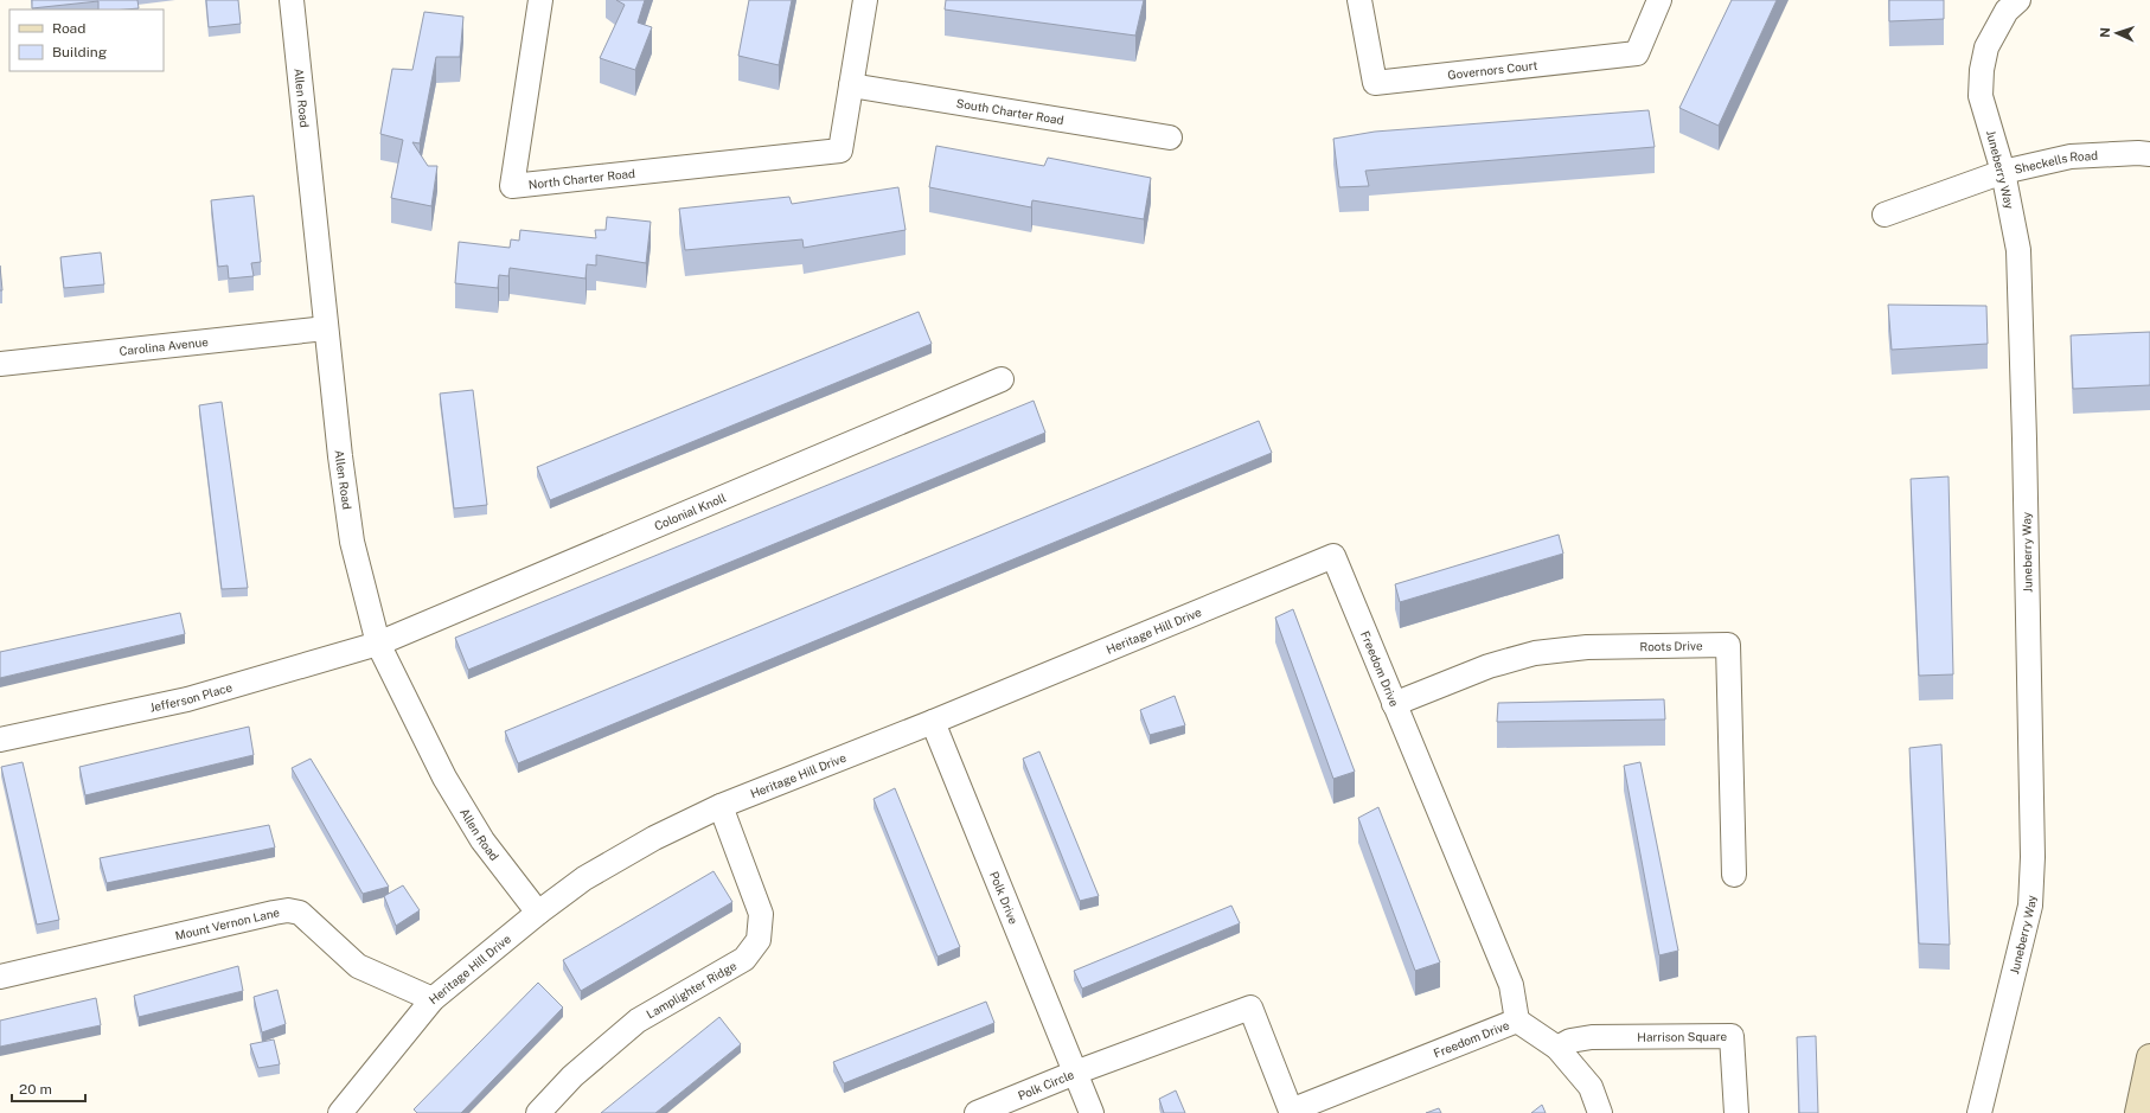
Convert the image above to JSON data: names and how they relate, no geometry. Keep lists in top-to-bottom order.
{
  "streets": {
    "street": [
      "Governors Court",
      "Allen Road",
      "South Charter Road",
      "Sheckells Road",
      "Juneberry Way",
      "North Charter Road",
      "Carolina Avenue",
      "Colonial Knoll",
      "Heritage Hill Drive",
      "Roots Drive",
      "Freedom Drive",
      "Jefferson Place",
      "Polk Drive",
      "Mount Vernon Lane",
      "Lamplighter Ridge",
      "Harrison Square",
      "Polk Circle"
    ]
  },
  "crossings": [
    ["Allen Road", "Carolina Avenue"],
    ["Allen Road", "Colonial Knoll"],
    ["Allen Road", "Heritage Hill Drive"],
    ["Allen Road", "Jefferson Place"],
    ["South Charter Road", "North Charter Road"],
    ["Sheckells Road", "Juneberry Way"],
    ["Colonial Knoll", "Jefferson Place"],
    ["Heritage Hill Drive", "Freedom Drive"],
    ["Heritage Hill Drive", "Polk Drive"],
    ["Heritage Hill Drive", "Mount Vernon Lane"],
    ["Heritage Hill Drive", "Lamplighter Ridge"],
    ["Roots Drive", "Freedom Drive"],
    ["Freedom Drive", "Polk Drive"],
    ["Freedom Drive", "Polk Circle"],
    ["Polk Drive", "Polk Circle"]
  ],
  "legend": ["Road", "Building"],
  "scale_bar": "20 m",
  "north": "left"
}
